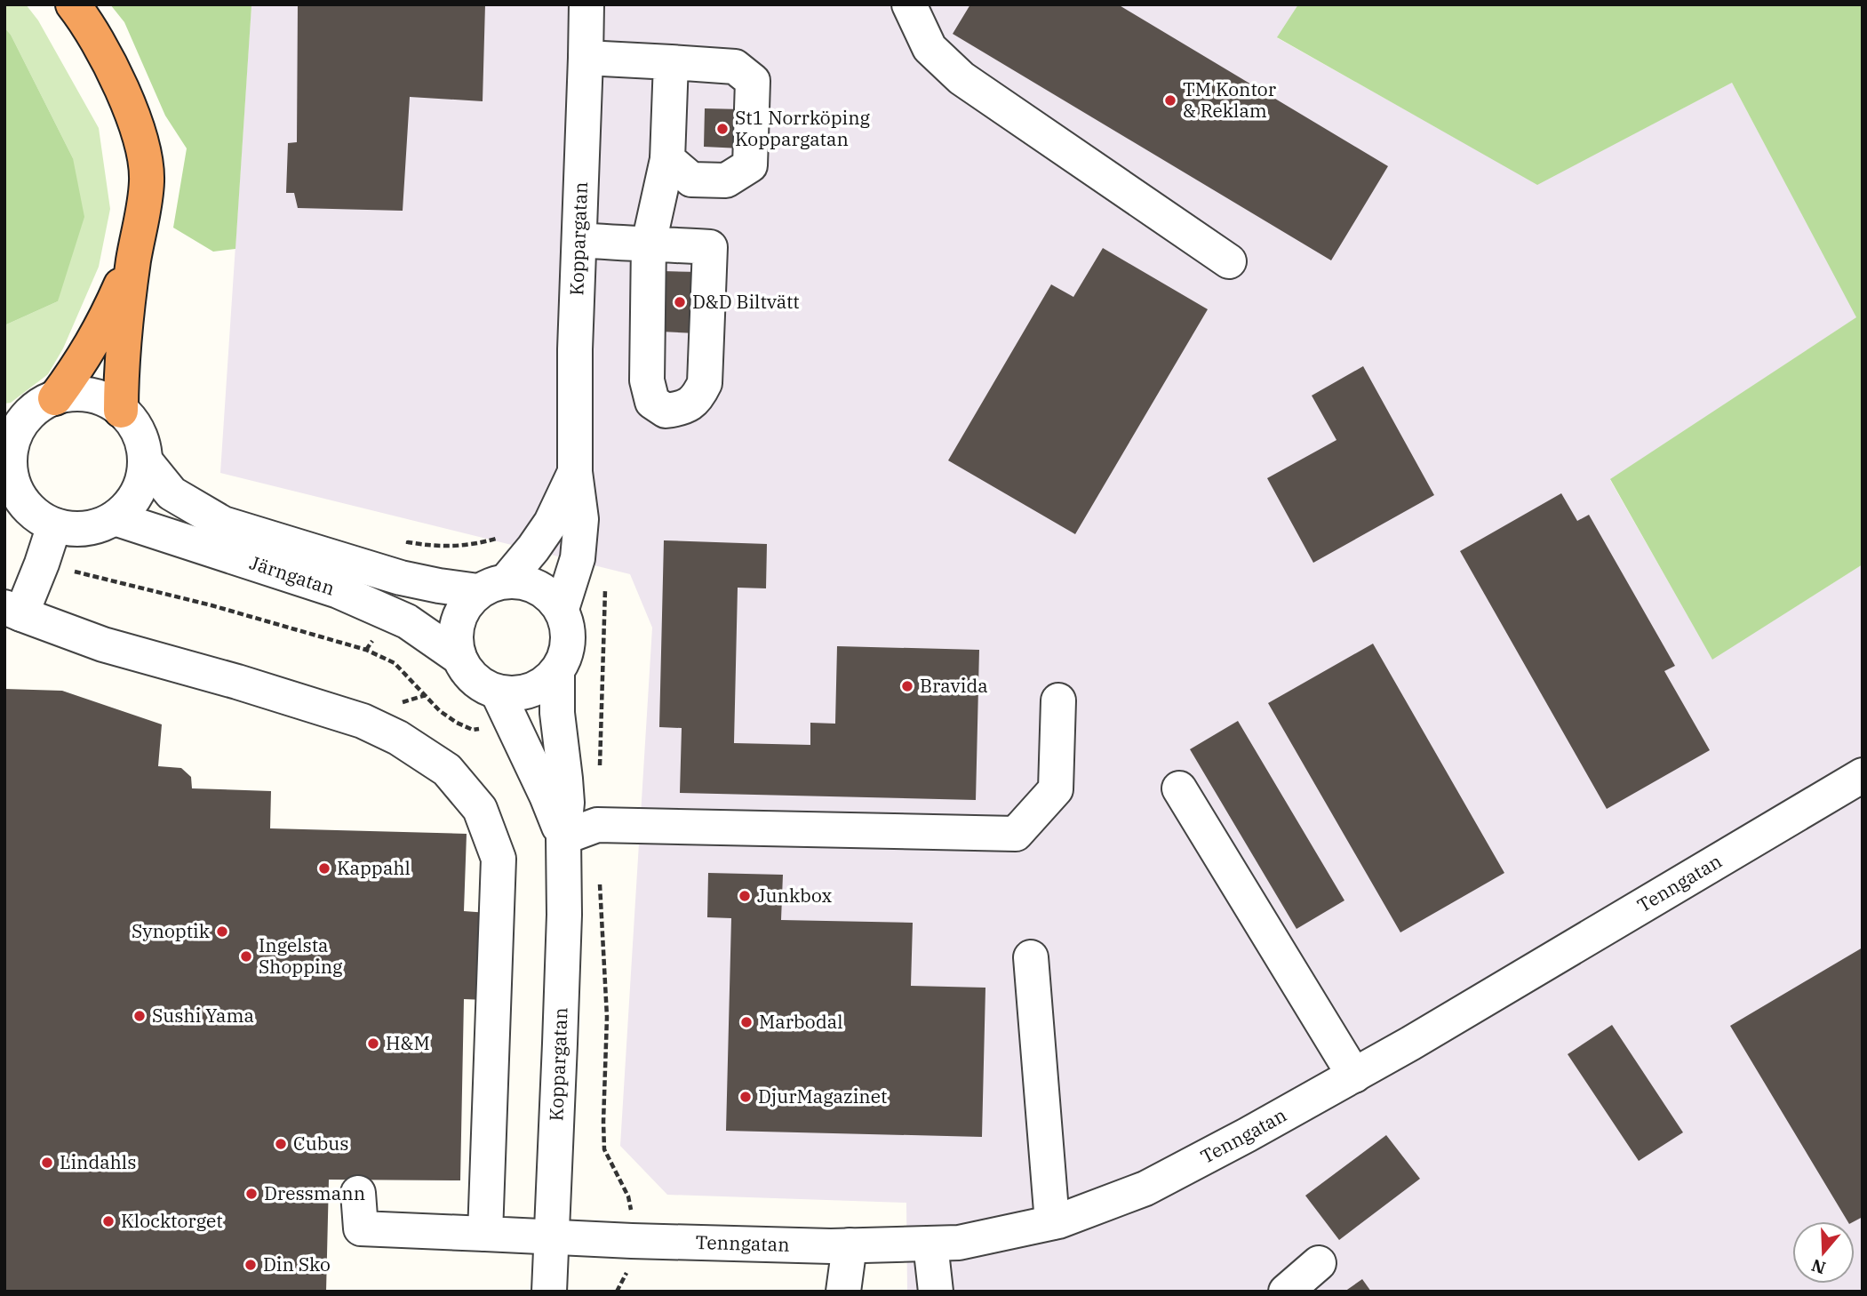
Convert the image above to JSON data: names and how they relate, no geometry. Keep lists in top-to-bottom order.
{
  "streets": {
    "street": ["Koppargatan", "Järngatan", "Tenngatan"]
  },
  "crossings": [
    ["Koppargatan", "Järngatan"],
    ["Koppargatan", "Tenngatan"]
  ],
  "places": [
    "TM Kontor & Reklam",
    "St1 Norrköping Koppargatan",
    "D&D Biltvätt",
    "Bravida",
    "Kappahl",
    "Junkbox",
    "Synoptik",
    "Ingelsta Shopping",
    "Sushi Yama",
    "Marbodal",
    "H&M",
    "DjurMagazinet",
    "Cubus",
    "Lindahls",
    "Dressmann",
    "Klocktorget",
    "Din Sko"
  ],
  "north": "bottom"
}
